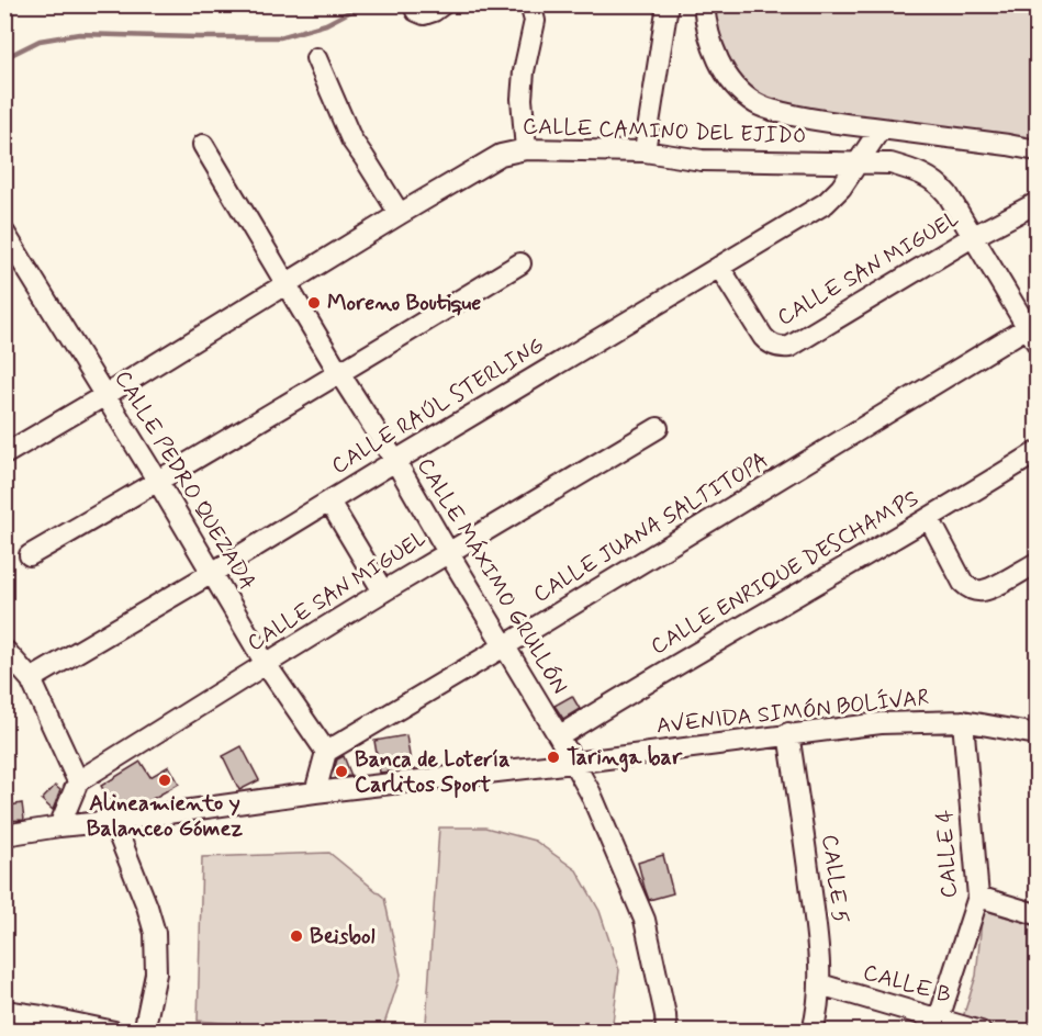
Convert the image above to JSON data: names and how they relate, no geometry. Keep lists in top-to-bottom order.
{
  "streets": {
    "street": [
      "CALLE CAMINO DEL EJIDO",
      "CALLE SAN MIGUEL",
      "CALLE RAÚL STERLING",
      "CALLE PEDRO QUEZADA",
      "CALLE JUANA SALTITOPA",
      "CALLE ENRIQUE DESCHAMPS",
      "CALLE MÁXIMO GRULLÓN",
      "AVENIDA SIMÓN BOLÍVAR",
      "CALLE 4",
      "CALLE 5",
      "CALLE B"
    ]
  },
  "crossings": [
    ["CALLE CAMINO DEL EJIDO", "CALLE SAN MIGUEL"],
    ["CALLE CAMINO DEL EJIDO", "CALLE RAÚL STERLING"],
    ["CALLE CAMINO DEL EJIDO", "CALLE PEDRO QUEZADA"],
    ["CALLE CAMINO DEL EJIDO", "CALLE JUANA SALTITOPA"],
    ["CALLE CAMINO DEL EJIDO", "CALLE MÁXIMO GRULLÓN"],
    ["CALLE SAN MIGUEL", "CALLE RAÚL STERLING"],
    ["CALLE SAN MIGUEL", "CALLE PEDRO QUEZADA"],
    ["CALLE SAN MIGUEL", "CALLE MÁXIMO GRULLÓN"],
    ["CALLE RAÚL STERLING", "CALLE PEDRO QUEZADA"],
    ["CALLE RAÚL STERLING", "CALLE MÁXIMO GRULLÓN"],
    ["CALLE PEDRO QUEZADA", "CALLE JUANA SALTITOPA"],
    ["CALLE JUANA SALTITOPA", "CALLE MÁXIMO GRULLÓN"],
    ["CALLE ENRIQUE DESCHAMPS", "CALLE MÁXIMO GRULLÓN"],
    ["CALLE MÁXIMO GRULLÓN", "AVENIDA SIMÓN BOLÍVAR"],
    ["AVENIDA SIMÓN BOLÍVAR", "CALLE 4"],
    ["AVENIDA SIMÓN BOLÍVAR", "CALLE 5"],
    ["CALLE 4", "CALLE B"],
    ["CALLE 5", "CALLE B"]
  ],
  "places": [
    "Moreno Boutique",
    "Taringa bar",
    "Banca de Lotería Carlitos Sport",
    "Alineamiento y Balanceo Gómez",
    "Beisbol"
  ]
}
